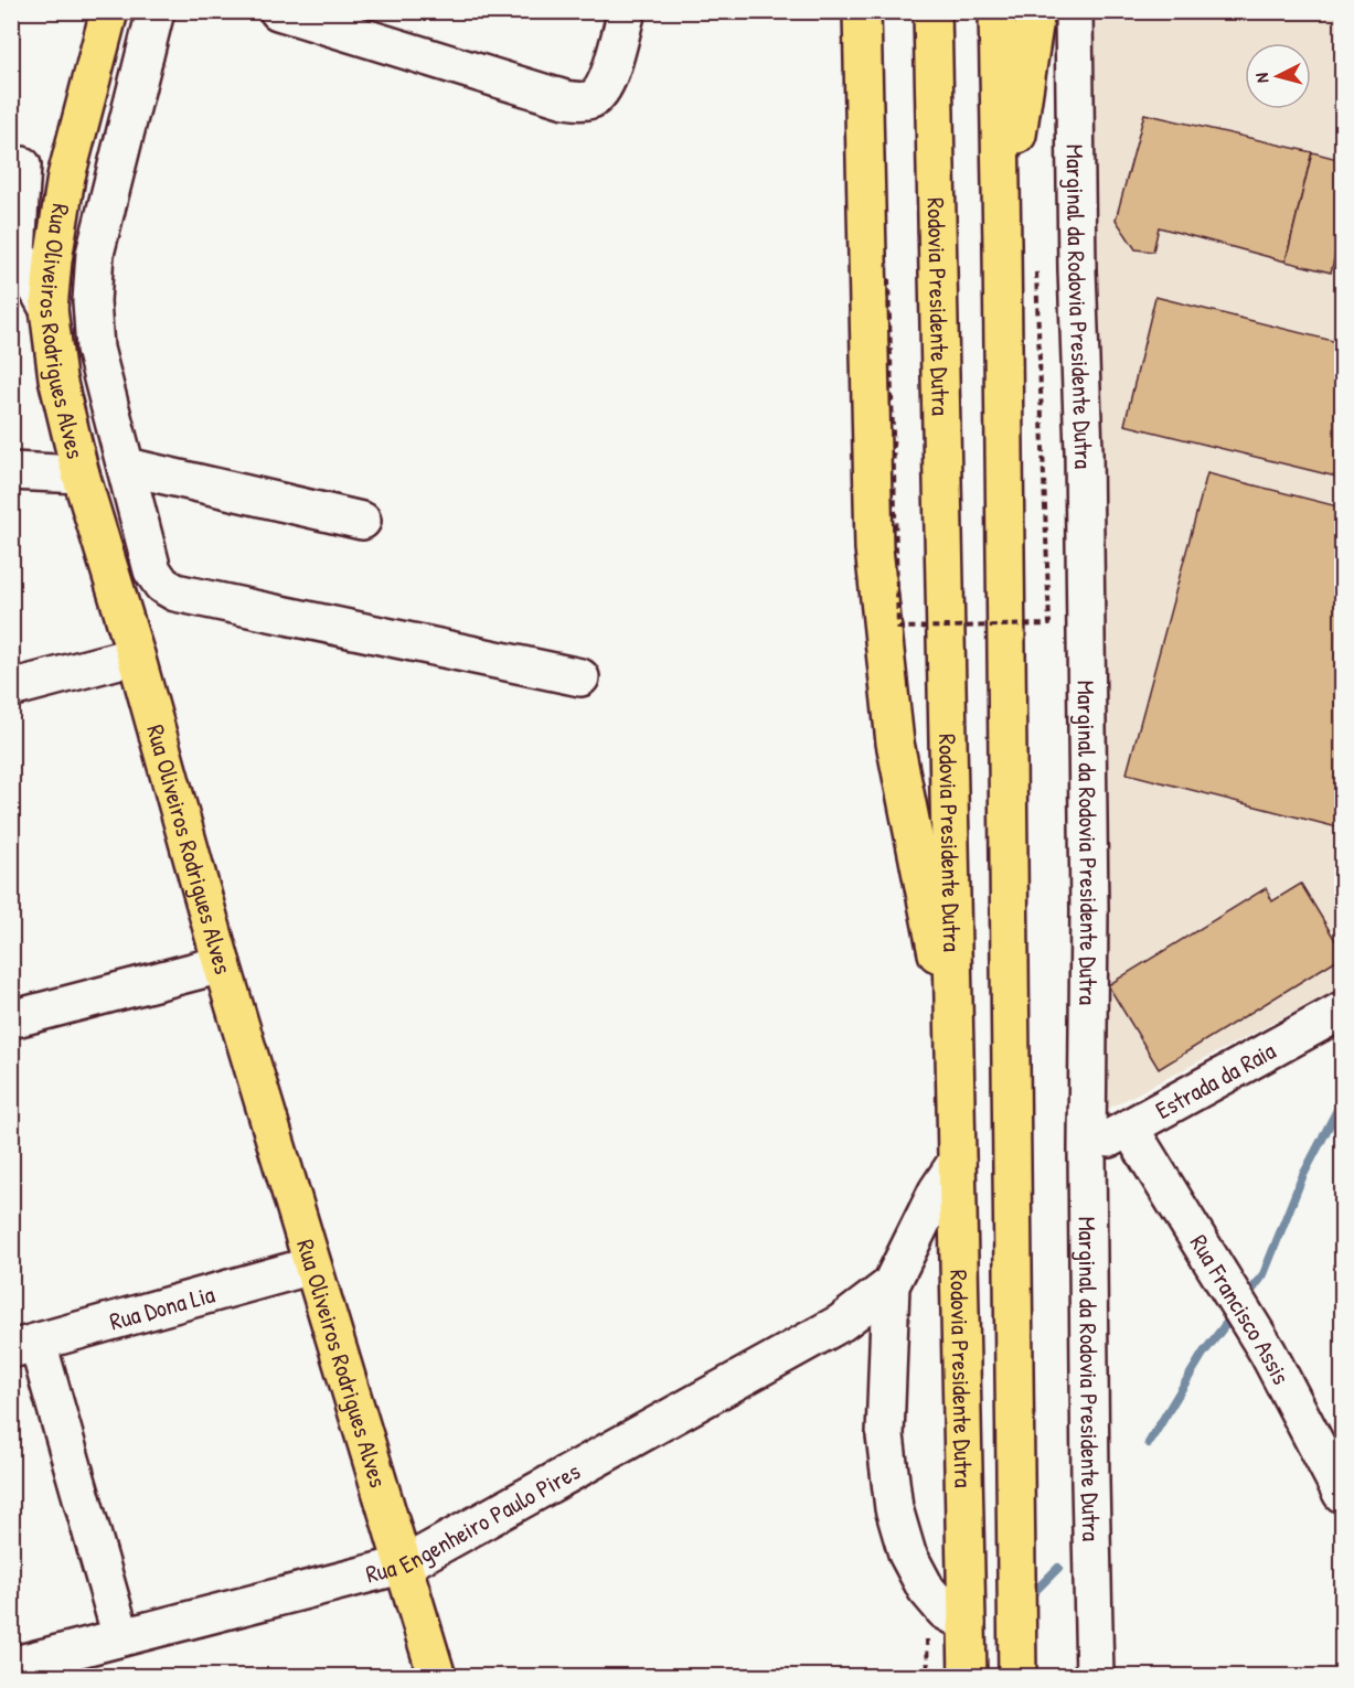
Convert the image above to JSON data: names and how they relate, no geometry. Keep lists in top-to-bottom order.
{
  "streets": {
    "main road": ["Rodovia Presidente Dutra", "Rua Oliveiros Rodrigues Alves"],
    "street": [
      "Marginal da Rodovia Presidente Dutra",
      "Estrada da Raia",
      "Rua Dona Lia",
      "Rua Francisco Assis",
      "Rua Engenheiro Paulo Pires"
    ]
  },
  "crossings": [
    ["Rodovia Presidente Dutra", "Rua Engenheiro Paulo Pires"],
    ["Marginal da Rodovia Presidente Dutra", "Estrada da Raia"],
    ["Rua Oliveiros Rodrigues Alves", "Rua Dona Lia"],
    ["Rua Oliveiros Rodrigues Alves", "Rua Engenheiro Paulo Pires"],
    ["Estrada da Raia", "Rua Francisco Assis"]
  ],
  "north": "left"
}
